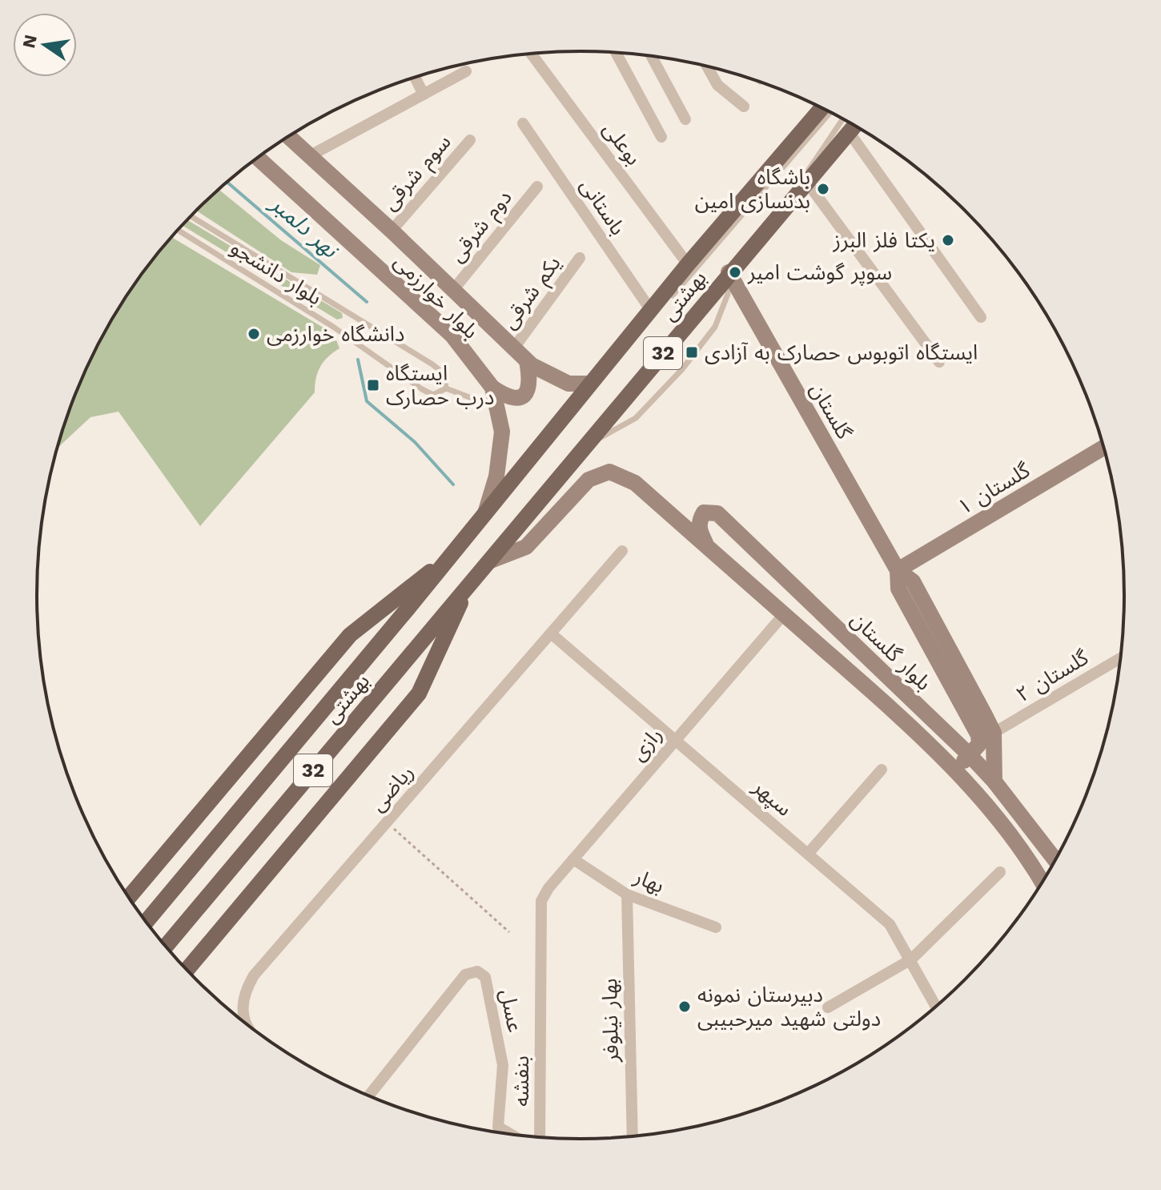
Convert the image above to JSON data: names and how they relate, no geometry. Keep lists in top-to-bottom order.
{
  "streets": {
    "main road": ["بهشتی", "32", "بهشتى"],
    "street": [
      "بوعلی",
      "سوم شرقی",
      "باستانی",
      "دوم شرقی",
      "یکم شرقی",
      "بلوار خوارزمی",
      "گلستان",
      "گلستان ۱",
      "بلوار گلستان",
      "گلستان ۲",
      "رازی",
      "ریاضی",
      "سپهر",
      "بهار",
      "عسل",
      "بهار نیلوفر",
      "بنفشه"
    ],
    "lane": ["بلوار دانشجو"]
  },
  "crossings": [
    ["بوعلی", "بهشتی"],
    ["سوم شرقی", "بلوار خوارزمی"],
    ["باستانی", "بهشتی"],
    ["دوم شرقی", "بلوار خوارزمی"],
    ["یکم شرقی", "بلوار خوارزمی"],
    ["بهشتی", "بلوار خوارزمی"],
    ["بهشتی", "گلستان"],
    ["بهشتی", "بلوار گلستان"],
    ["بهشتی", "بهشتى"],
    ["گلستان", "گلستان ۱"],
    ["گلستان", "بلوار گلستان"],
    ["گلستان", "گلستان ۲"],
    ["بلوار گلستان", "رازی"],
    ["رازی", "سپهر"],
    ["رازی", "بهار"],
    ["رازی", "بنفشه"],
    ["ریاضی", "سپهر"],
    ["بهار", "بهار نیلوفر"]
  ],
  "water": ["نهر دلمبر"],
  "places": {
    "other": [
      "باشگاه بدنسازی امین",
      "یکتا فلز البرز",
      "سوپر گوشت امیر",
      "دانشگاه خوارزمی",
      "دبیرستان نمونه دولتی شهید میرحبیبی"
    ],
    "transit": ["ایستگاه اتوبوس حصارک به آزادی", "ایستگاه درب حصارک"]
  },
  "north": "left"
}
